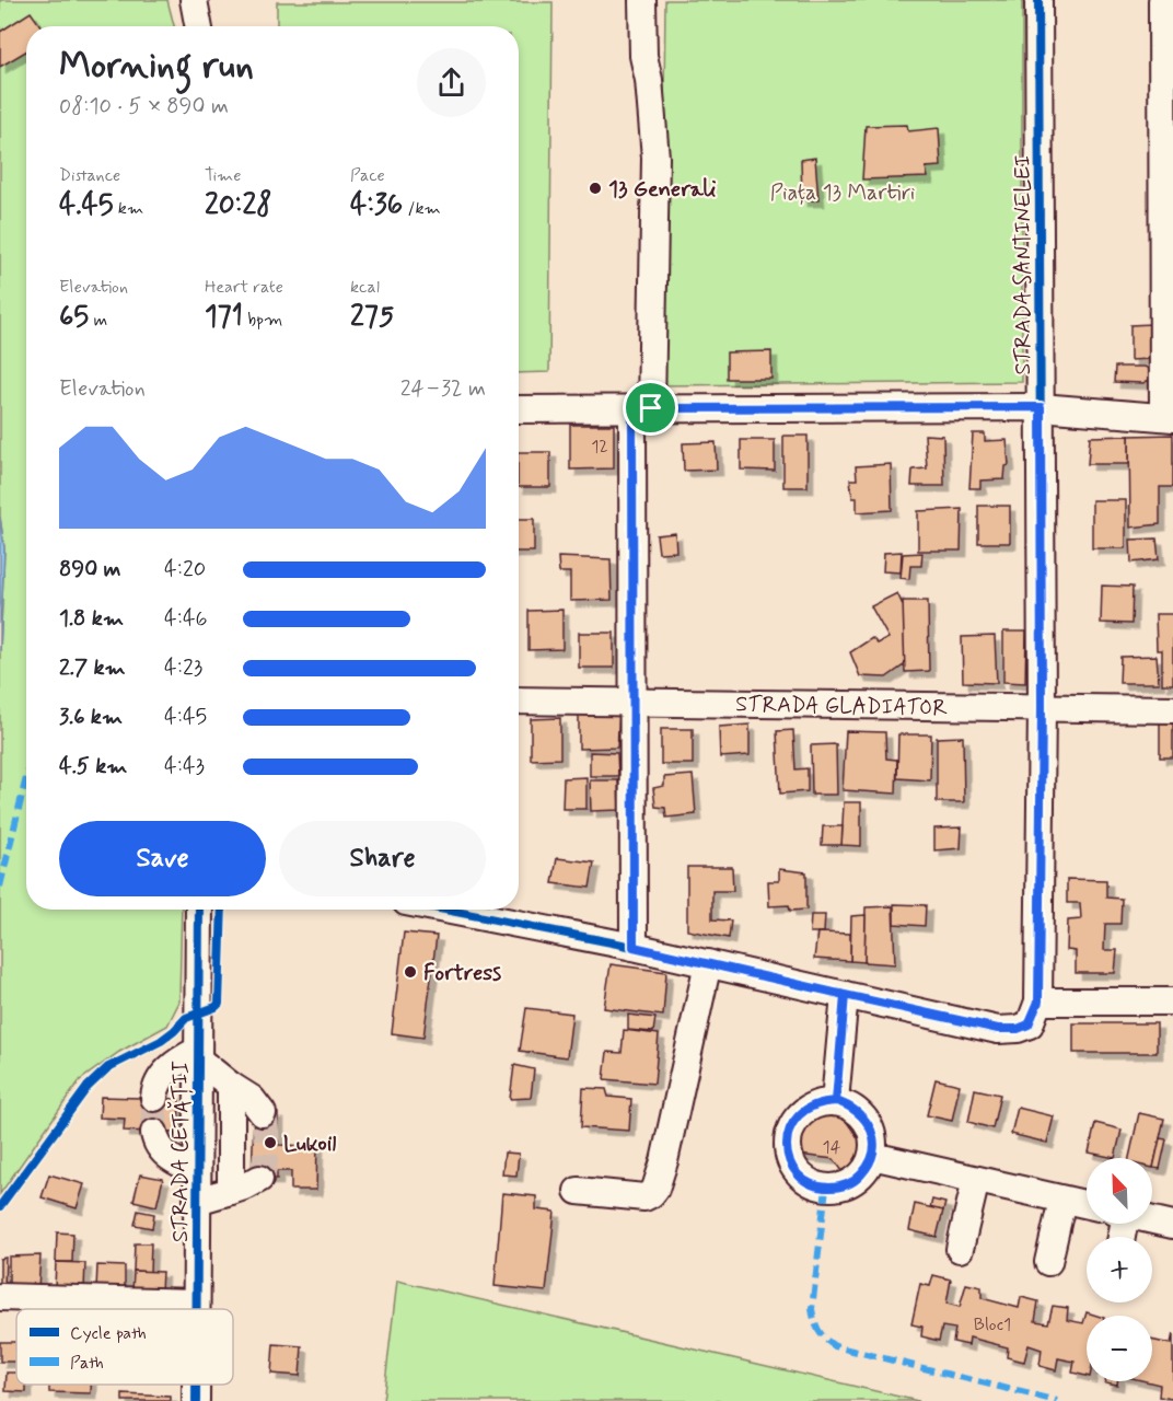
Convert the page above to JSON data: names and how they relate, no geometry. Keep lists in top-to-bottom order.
{
  "streets": {
    "street": ["STRADA SANTINELEI", "STRADA GLADIATOR", "STRADA CETĂȚII"]
  },
  "crossings": [
    ["STRADA SANTINELEI", "STRADA GLADIATOR"]
  ],
  "parks": ["Piața 13 Martiri"],
  "places": ["13 Generali", "Fortress", "Lukoil"],
  "house_numbers": ["12", "14", "Bloc1"],
  "legend": ["Cycle path", "Path"],
  "north": "top left",
  "page": {
    "heading": ["Morning run", "08:10 · 5 × 890 m"],
    "stats": [
      ["Distance", "4.45 km"],
      ["Time", "20:28"],
      ["Pace", "4:36 /km"],
      ["Elevation", "65 m"],
      ["Heart rate", "171 bpm"],
      ["kcal", "275"]
    ],
    "chart": ["Elevation", "24–32 m"],
    "list": [
      {
        "name": "890 m",
        "note": "4:20"
      },
      {
        "name": "1.8 km",
        "note": "4:46"
      },
      {
        "name": "2.7 km",
        "note": "4:23"
      },
      {
        "name": "3.6 km",
        "note": "4:45"
      },
      {
        "name": "4.5 km",
        "note": "4:43"
      }
    ],
    "buttons": ["Save", "Share"],
    "map_buttons": ["+", "−"]
  }
}
